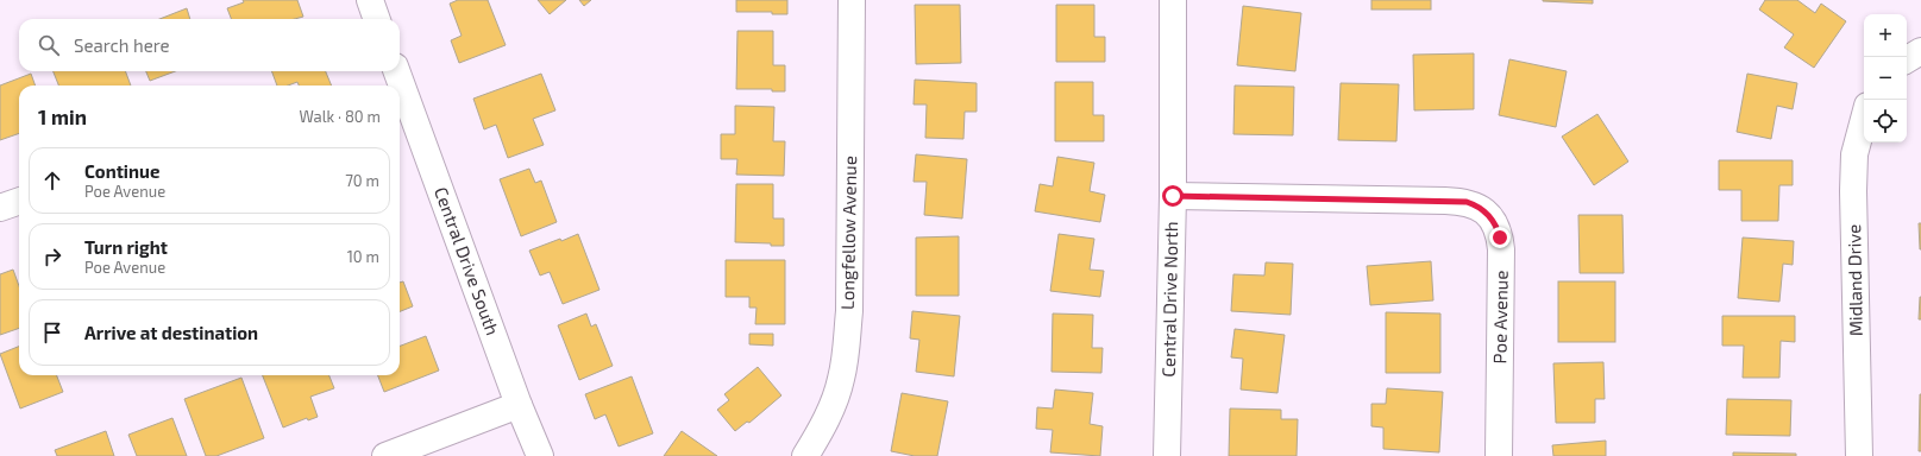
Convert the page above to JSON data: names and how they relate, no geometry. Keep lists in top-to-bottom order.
{
  "streets": {
    "street": [
      "Longfellow Avenue",
      "Central Drive South",
      "Midland Drive",
      "Central Drive North",
      "Poe Avenue"
    ]
  },
  "crossings": [
    ["Central Drive North", "Poe Avenue"]
  ],
  "page": {
    "map_buttons": ["+", "−"],
    "search": "Search here",
    "heading": ["1 min", "Walk · 80 m"],
    "list": [
      ["Continue", "Poe Avenue", "70 m"],
      ["Turn right", "Poe Avenue", "10 m"],
      "Arrive at destination"
    ]
  }
}
